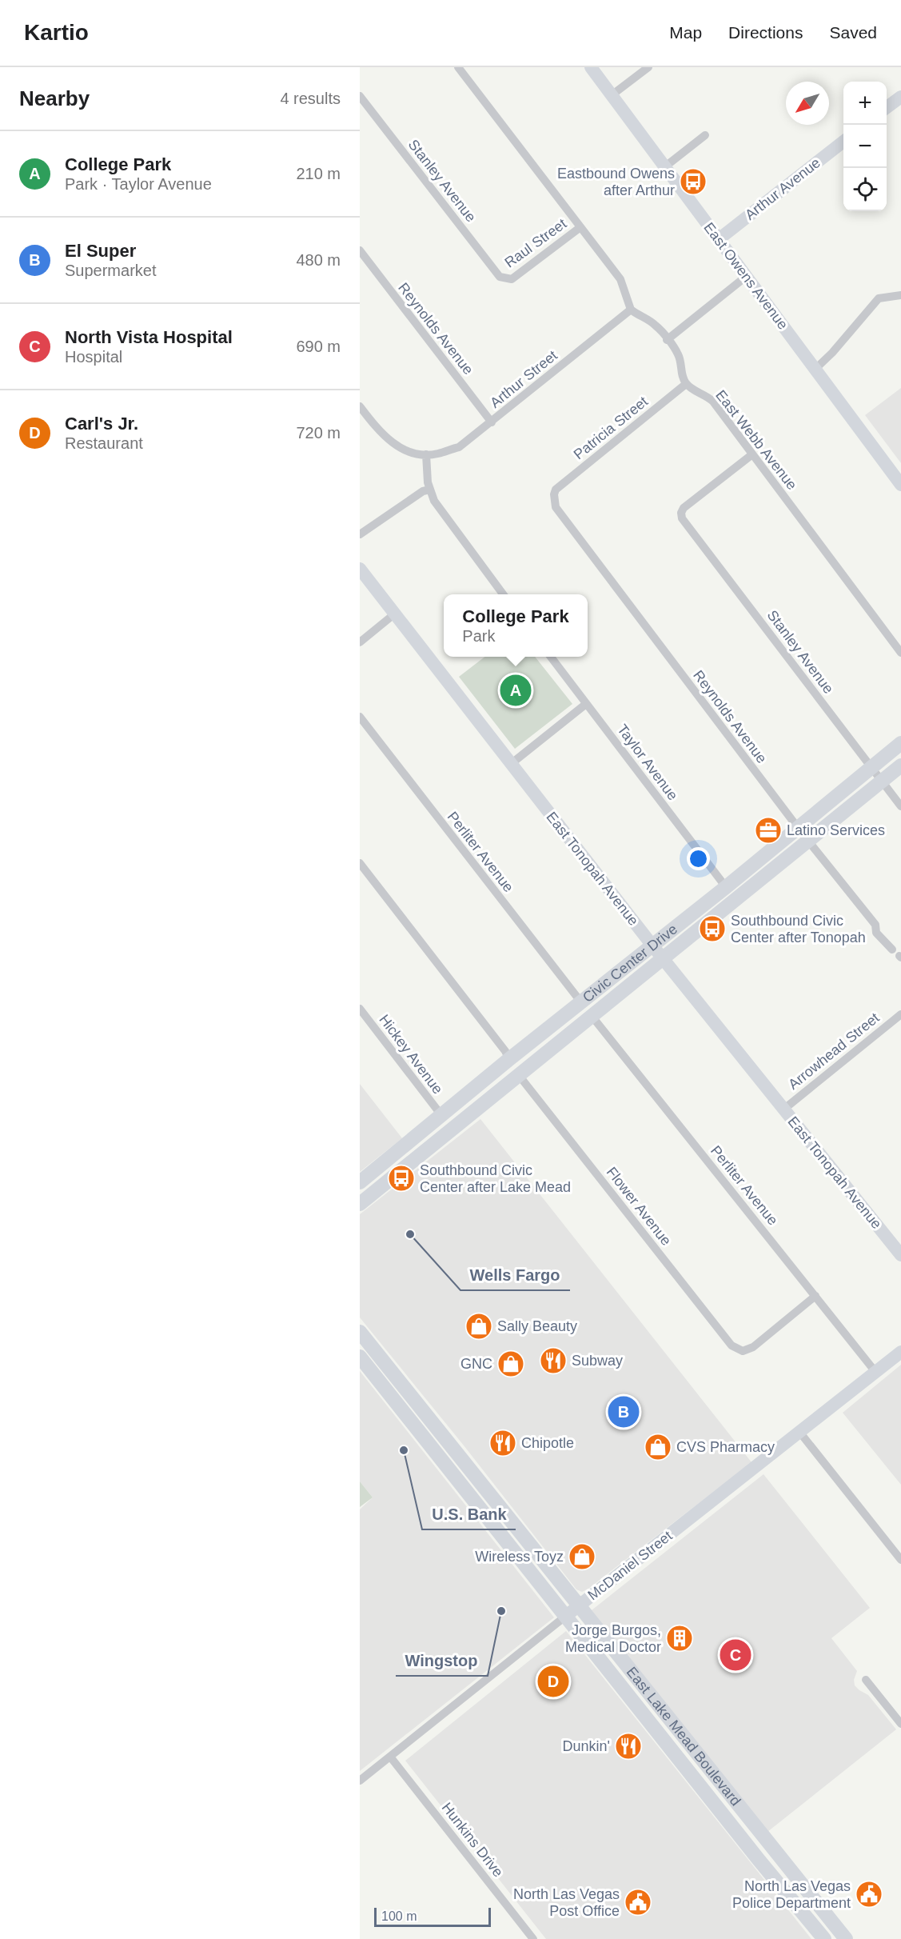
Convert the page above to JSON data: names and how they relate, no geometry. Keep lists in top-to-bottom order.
{
  "streets": {
    "main road": ["Civic Center Drive", "East Lake Mead Boulevard"],
    "street": [
      "Stanley Avenue",
      "Arthur Avenue",
      "Raul Street",
      "East Owens Avenue",
      "Reynolds Avenue",
      "Arthur Street",
      "Patricia Street",
      "East Webb Avenue",
      "Taylor Avenue",
      "Perliter Avenue",
      "East Tonopah Avenue",
      "Arrowhead Street",
      "Hickey Avenue",
      "Flower Avenue",
      "McDaniel Street",
      "Hunkins Drive"
    ]
  },
  "crossings": [
    ["Stanley Avenue", "Raul Street"],
    ["Stanley Avenue", "East Webb Avenue"],
    ["Stanley Avenue", "Civic Center Drive"],
    ["Arthur Avenue", "East Owens Avenue"],
    ["Reynolds Avenue", "Arthur Street"],
    ["Reynolds Avenue", "Patricia Street"],
    ["Reynolds Avenue", "Civic Center Drive"],
    ["Patricia Street", "East Webb Avenue"],
    ["Taylor Avenue", "Civic Center Drive"],
    ["Perliter Avenue", "Civic Center Drive"],
    ["Perliter Avenue", "Flower Avenue"],
    ["Perliter Avenue", "McDaniel Street"],
    ["East Tonopah Avenue", "Civic Center Drive"],
    ["East Tonopah Avenue", "Arrowhead Street"],
    ["Civic Center Drive", "Hickey Avenue"],
    ["Civic Center Drive", "Flower Avenue"],
    ["McDaniel Street", "East Lake Mead Boulevard"],
    ["McDaniel Street", "Hunkins Drive"]
  ],
  "places": {
    "bus stop": ["Eastbound Owens after Arthur", "Southbound Civic Center after Tonopah", "Southbound Civic Center after Lake Mead"],
    "office": ["Latino Services"],
    "other": ["Wells Fargo", "U.S. Bank", "Wingstop"],
    "shop": [
      "Sally Beauty",
      "GNC",
      "CVS Pharmacy",
      "Wireless Toyz"
    ],
    "restaurant": ["Subway", "Chipotle", "Dunkin'"],
    "building": ["Jorge Burgos, Medical Doctor"],
    "public building": ["North Las Vegas Police Department", "North Las Vegas Post Office"]
  },
  "scale_bar": "100 m",
  "north": "bottom left",
  "page": {
    "header": "Kartio",
    "nav": ["Map", "Directions", "Saved"],
    "heading": ["Nearby", "4 results"],
    "map_buttons": ["+", "−"],
    "list": [
      {
        "mark": "A",
        "name": "College Park",
        "note": "Park · Taylor Avenue",
        "value": "210 m"
      },
      {
        "mark": "B",
        "name": "El Super",
        "note": "Supermarket",
        "value": "480 m"
      },
      {
        "mark": "C",
        "name": "North Vista Hospital",
        "note": "Hospital",
        "value": "690 m"
      },
      {
        "mark": "D",
        "name": "Carl's Jr.",
        "note": "Restaurant",
        "value": "720 m"
      }
    ],
    "popup": ["College Park", "Park"],
    "pins": [
      "A",
      "B",
      "C",
      "D"
    ],
    "scale": "100 m"
  }
}
